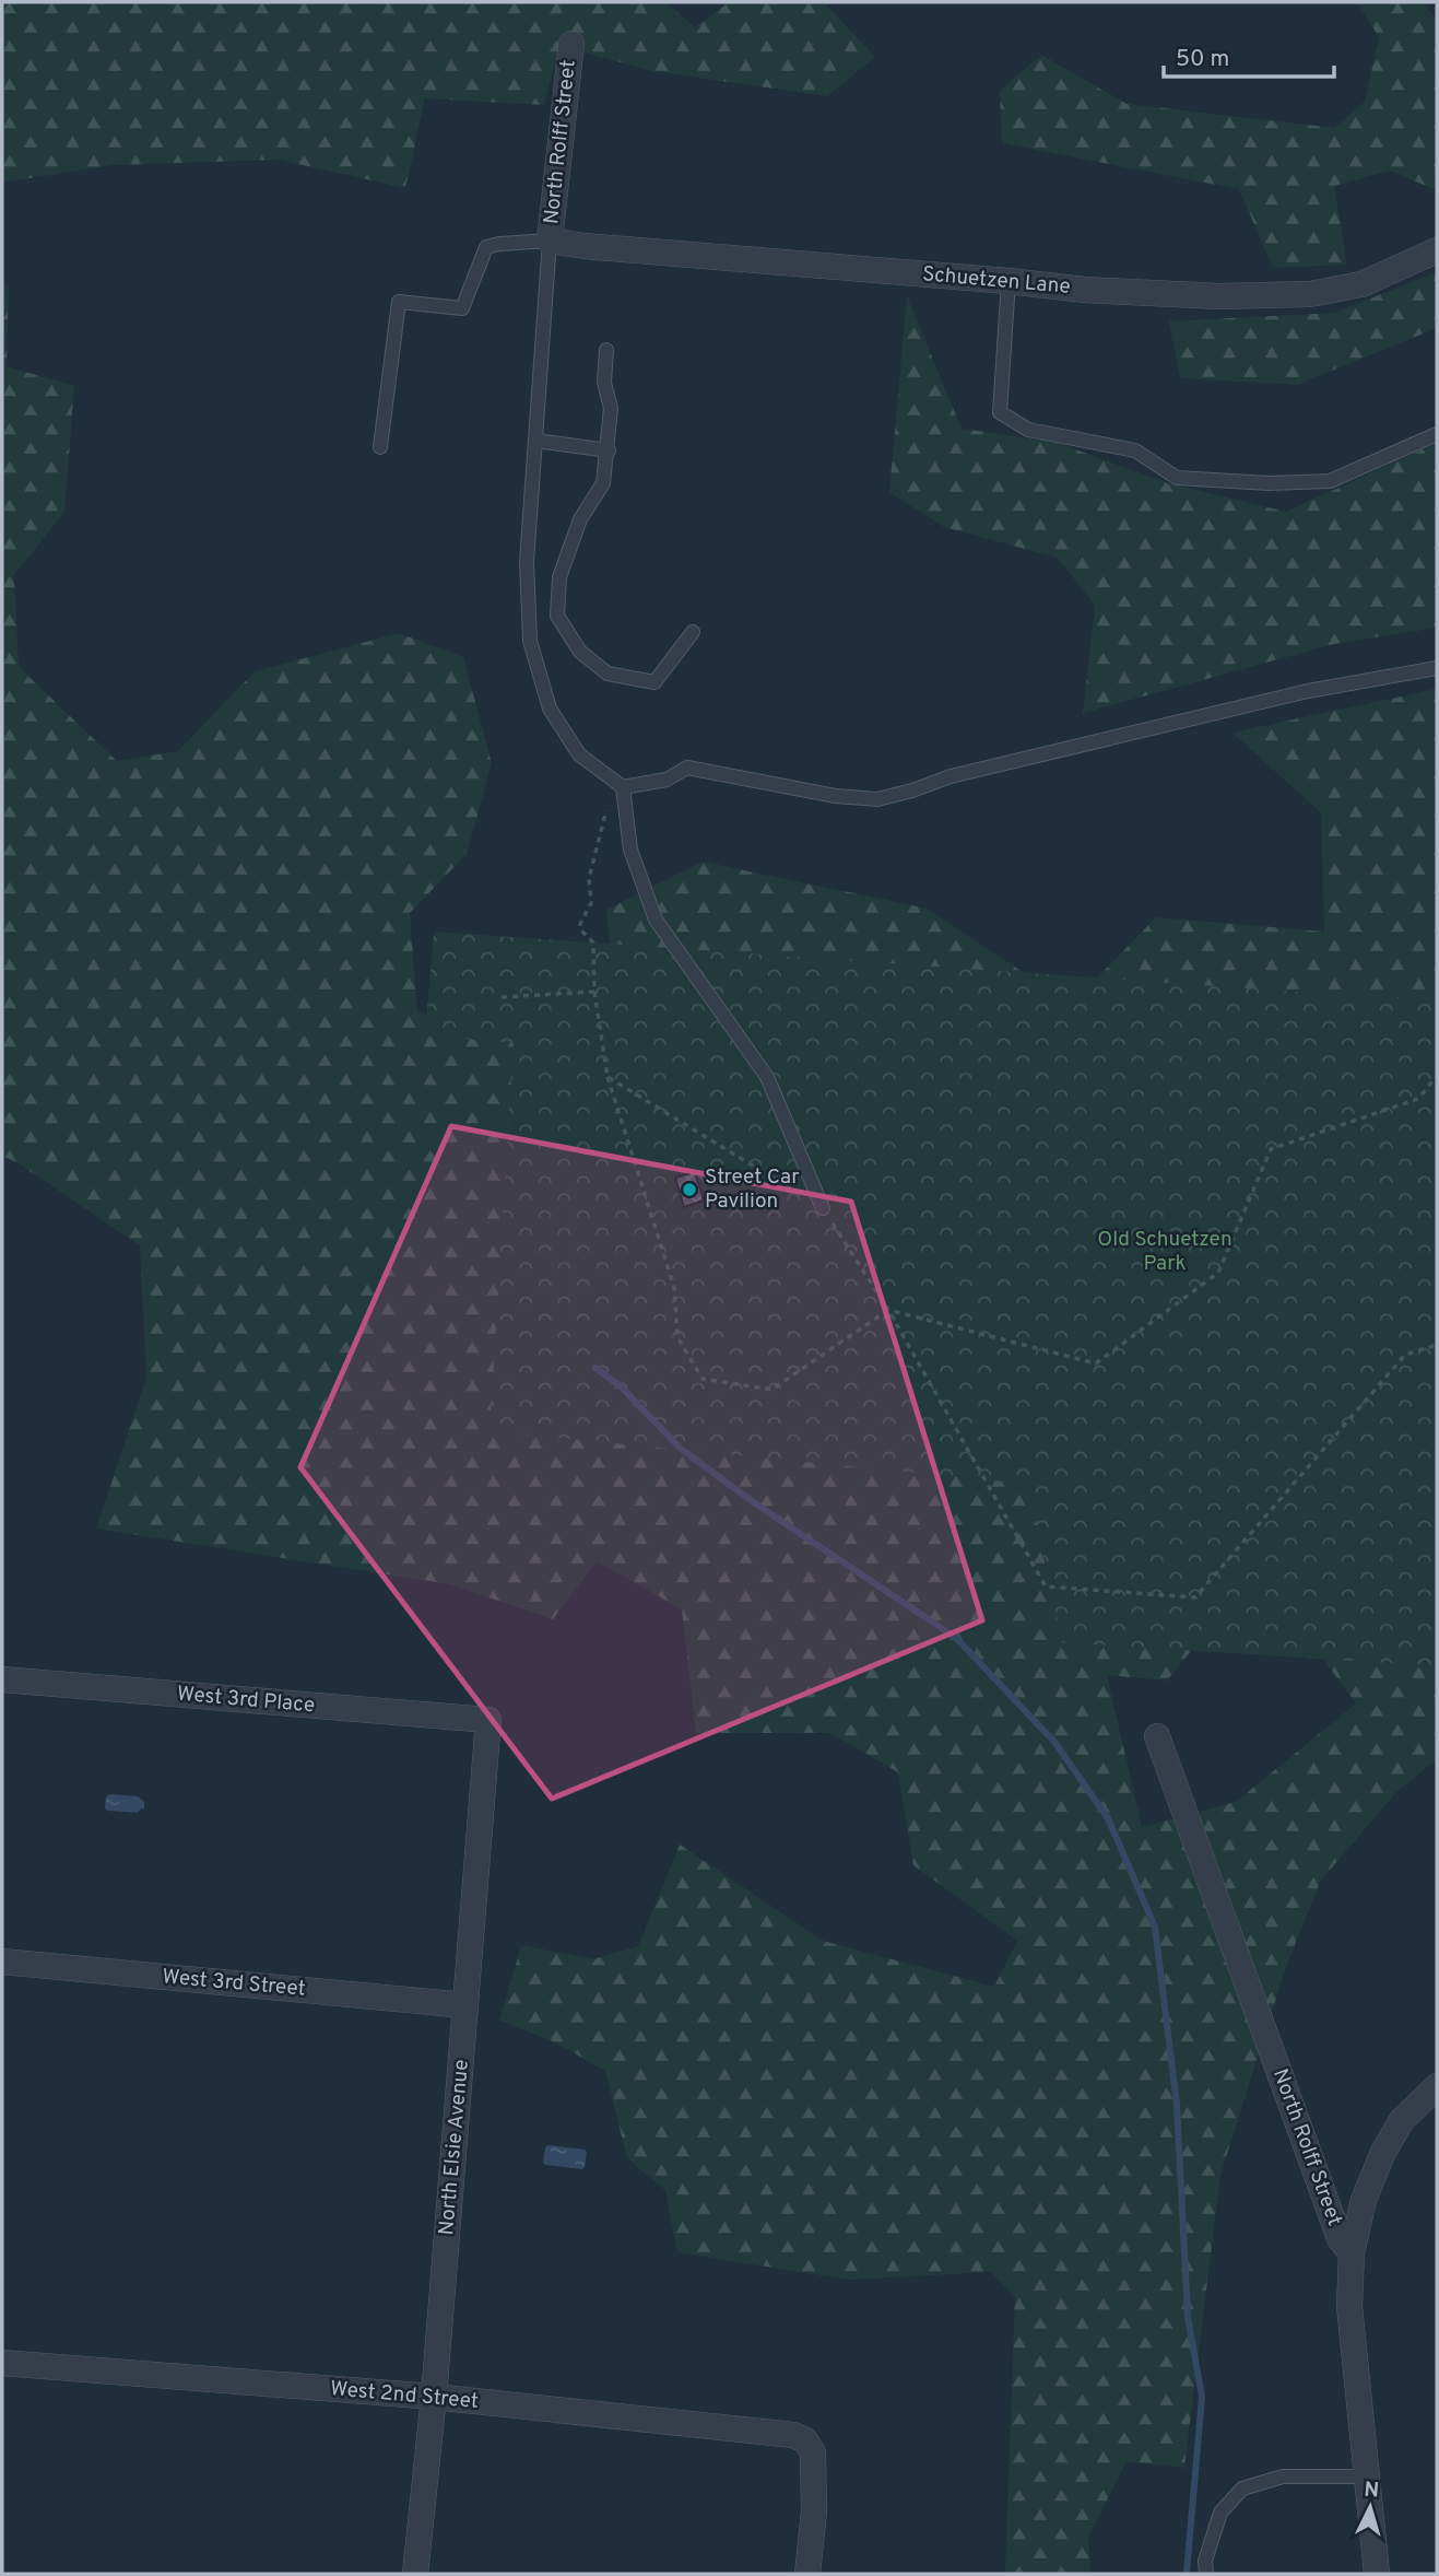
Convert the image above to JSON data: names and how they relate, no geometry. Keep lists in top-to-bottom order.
{
  "streets": {
    "street": [
      "North Rolff Street",
      "Schuetzen Lane",
      "West 3rd Place",
      "West 3rd Street",
      "North Elsie Avenue",
      "West 2nd Street"
    ]
  },
  "crossings": [
    ["North Rolff Street", "Schuetzen Lane"],
    ["West 3rd Place", "North Elsie Avenue"],
    ["West 3rd Street", "North Elsie Avenue"],
    ["North Elsie Avenue", "West 2nd Street"]
  ],
  "parks": ["Old Schuetzen Park"],
  "places": ["Street Car Pavilion"],
  "scale_bar": "50 m",
  "north": "top"
}
